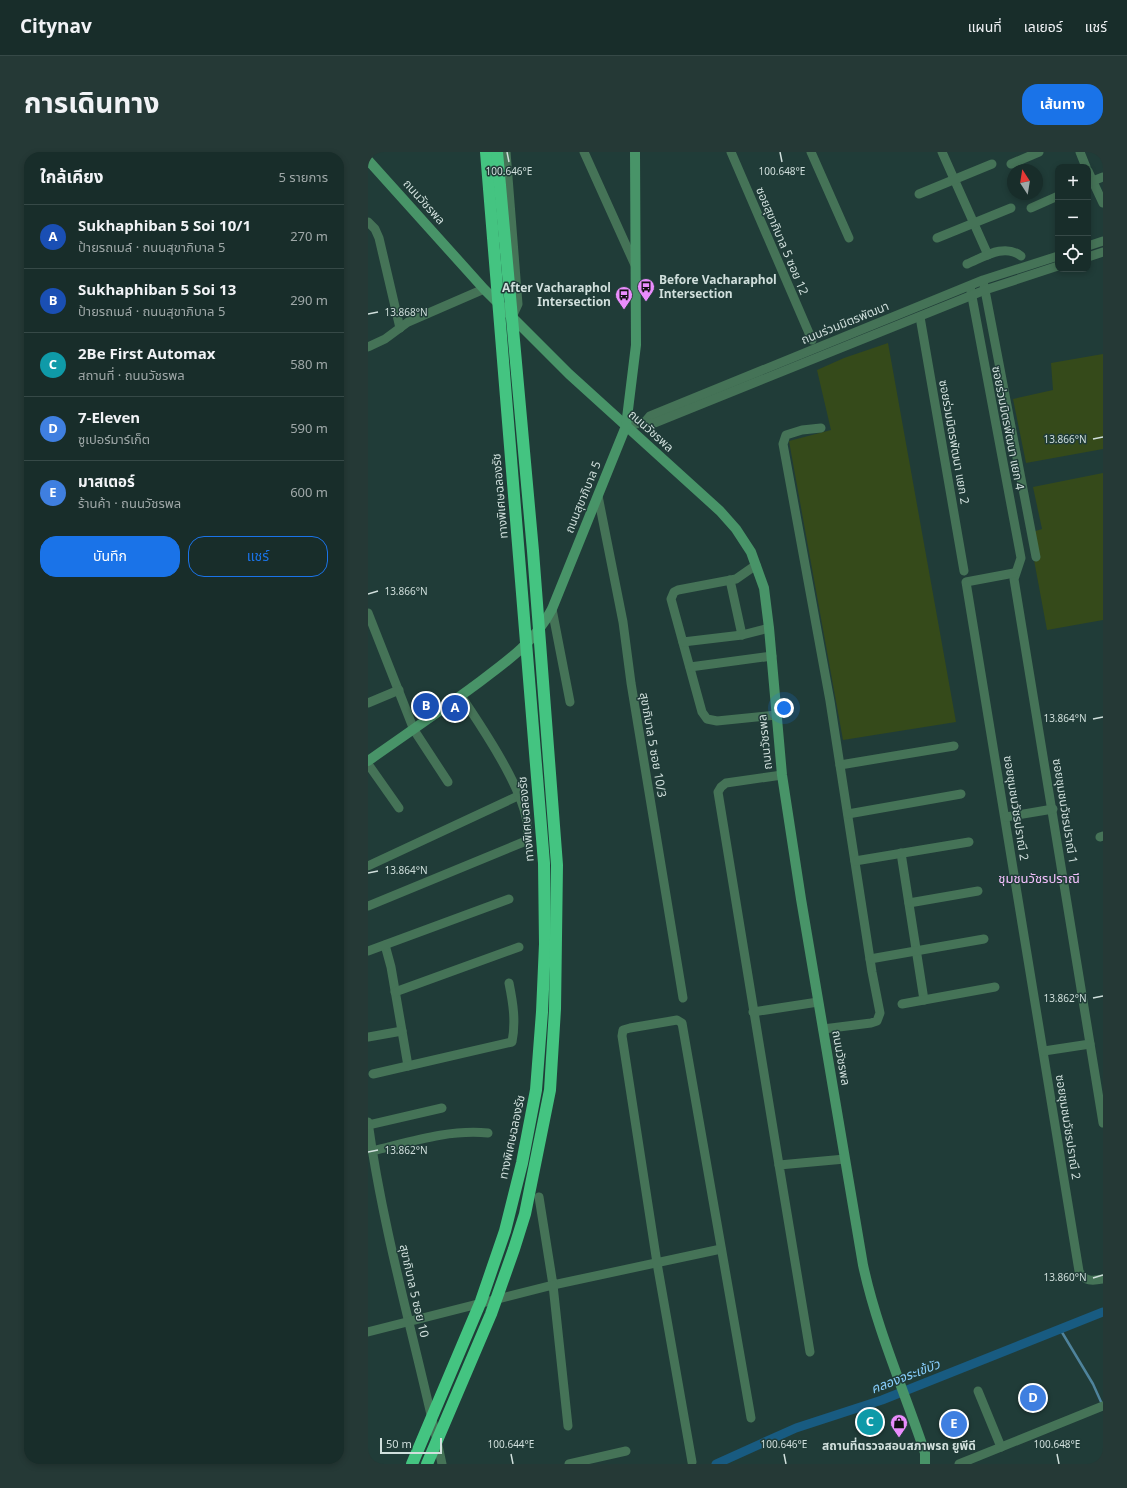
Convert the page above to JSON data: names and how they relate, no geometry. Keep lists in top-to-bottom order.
{
  "streets": {
    "highway": ["ทางพิเศษฉลองรัช"],
    "main road": ["ถนนวัชรพล", "ถนนสุขาภิบาล 5"],
    "street": [
      "ซอยสุขาภิบาล 5 ซอย 12",
      "ถนนร่วมมิตรพัฒนา",
      "ซอยร่วมมิตรพัฒนา แยก 4",
      "ซอยร่วมมิตรพัฒนา แยก 2",
      "สุขาภิบาล 5 ซอย 10/3",
      "ซอยชุมชนวัชรปราณี 2",
      "ซอยชุมชนวัชรปราณี 1",
      "สุขาภิบาล 5 ซอย 10"
    ]
  },
  "crossings": [
    ["ถนนวัชรพล", "ถนนร่วมมิตรพัฒนา"],
    ["ถนนวัชรพล", "ถนนสุขาภิบาล 5"],
    ["ถนนร่วมมิตรพัฒนา", "ซอยร่วมมิตรพัฒนา แยก 4"],
    ["ถนนร่วมมิตรพัฒนา", "ซอยร่วมมิตรพัฒนา แยก 2"],
    ["ถนนร่วมมิตรพัฒนา", "ถนนสุขาภิบาล 5"],
    ["ซอยร่วมมิตรพัฒนา แยก 4", "ซอยชุมชนวัชรปราณี 2"],
    ["ซอยร่วมมิตรพัฒนา แยก 4", "ซอยชุมชนวัชรปราณี 1"],
    ["ถนนสุขาภิบาล 5", "สุขาภิบาล 5 ซอย 10/3"],
    ["ซอยชุมชนวัชรปราณี 2", "ซอยชุมชนวัชรปราณี 1"]
  ],
  "districts": ["ชุมชนวัชรปราณี"],
  "water": ["คลองจระเข้บัว"],
  "places": {
    "bus stop": ["Before Vacharaphol Intersection", "After Vacharaphol Intersection"],
    "shop": ["สถานที่ตรวจสอบสภาพรถ ยูพีดี"]
  },
  "scale_bar": "50 m",
  "north": "top",
  "page": {
    "header": "Citynav",
    "nav": ["แผนที่", "เลเยอร์", "แชร์"],
    "title": "การเดินทาง",
    "buttons": [
      "เส้นทาง",
      ["บันทึก", "แชร์"]
    ],
    "heading": ["ใกล้เคียง", "5 รายการ"],
    "map_buttons": ["+", "−"],
    "list": [
      {
        "mark": "A",
        "name": "Sukhaphiban 5 Soi 10/1",
        "note": "ป้ายรถเมล์ · ถนนสุขาภิบาล 5",
        "value": "270 m"
      },
      {
        "mark": "B",
        "name": "Sukhaphiban 5 Soi 13",
        "note": "ป้ายรถเมล์ · ถนนสุขาภิบาล 5",
        "value": "290 m"
      },
      {
        "mark": "C",
        "name": "2Be First Automax",
        "note": "สถานที่ · ถนนวัชรพล",
        "value": "580 m"
      },
      {
        "mark": "D",
        "name": "7-Eleven",
        "note": "ซูเปอร์มาร์เก็ต",
        "value": "590 m"
      },
      {
        "mark": "E",
        "name": "มาสเตอร์",
        "note": "ร้านค้า · ถนนวัชรพล",
        "value": "600 m"
      }
    ],
    "pins": [
      "B",
      "A",
      "D",
      "C",
      "E"
    ],
    "scale": "50 m"
  },
  "coordinates": [
    "100.646°E",
    "100.648°E",
    "13.868°N",
    "13.866°N",
    "13.864°N",
    "13.862°N",
    "13.860°N",
    "100.644°E"
  ]
}
